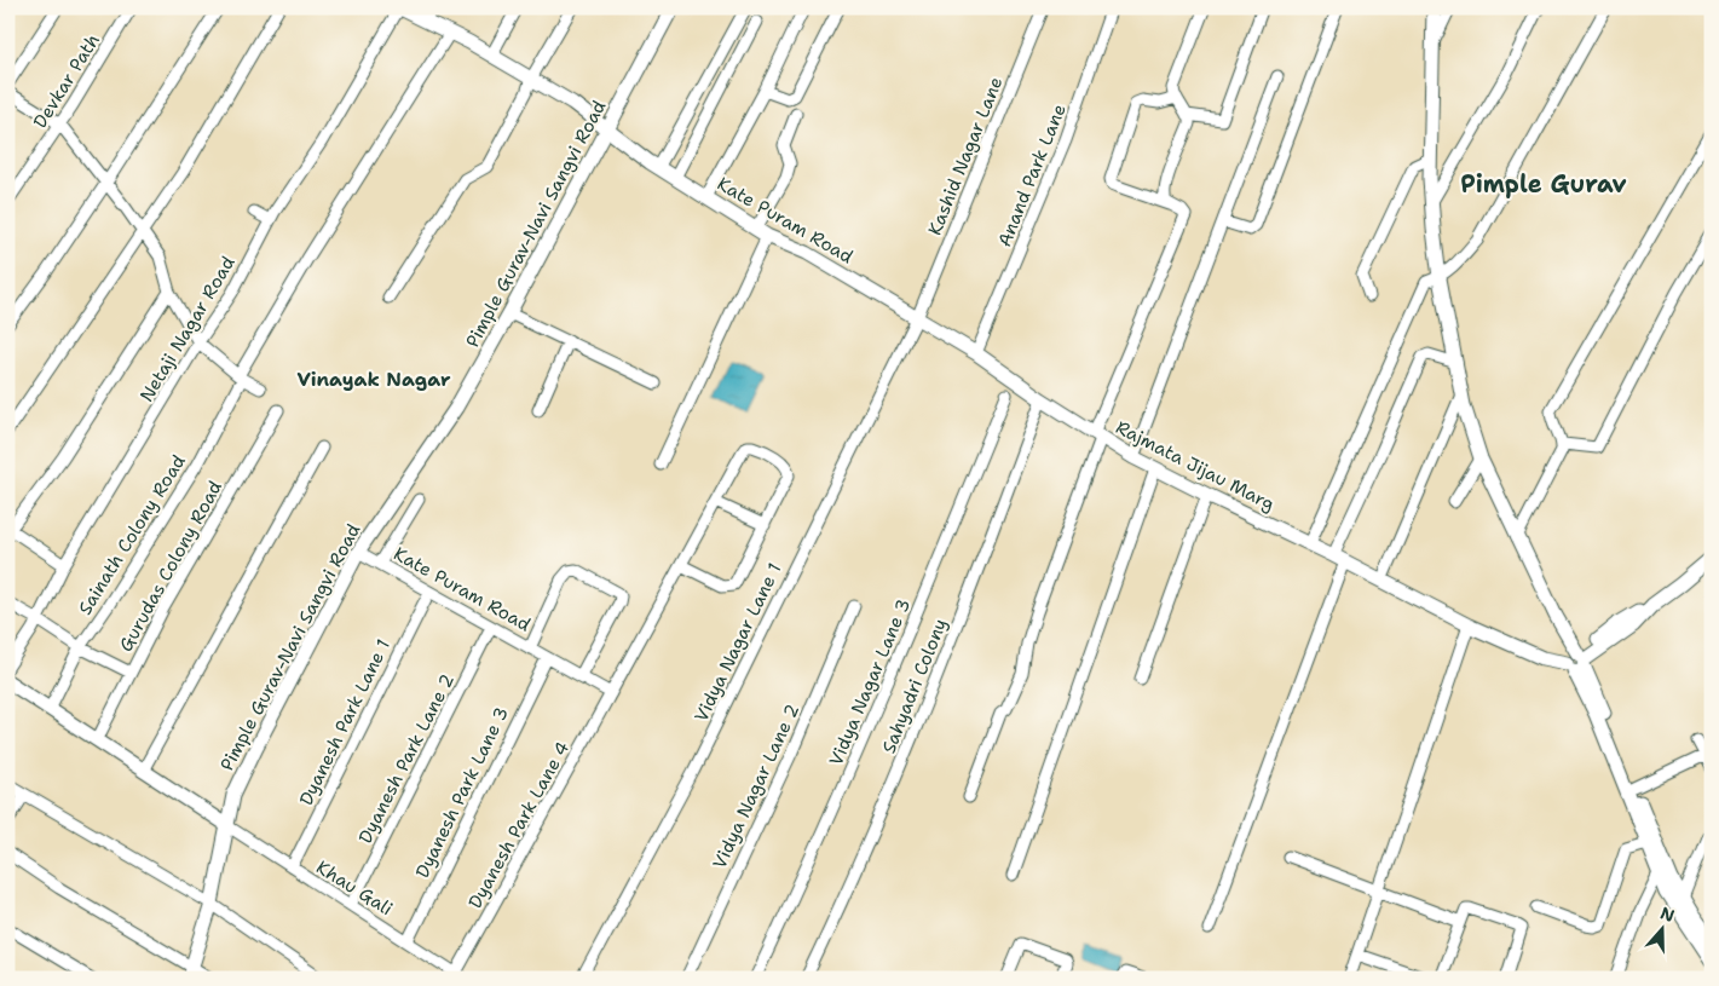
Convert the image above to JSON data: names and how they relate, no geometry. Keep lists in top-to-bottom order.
{
  "streets": {
    "street": [
      "Devkar Path",
      "Kashid Nagar Lane",
      "Anand Park Lane",
      "Kate Puram Road",
      "Pimple Gurav-Navi Sangvi Road",
      "Netaji Nagar Road",
      "Rajmata Jijau Marg",
      "Sainath Colony Road",
      "Gurudas Colony Road",
      "Vidya Nagar Lane 1",
      "Vidya Nagar Lane 3",
      "Sahyadri Colony",
      "Dyanesh Park Lane 1",
      "Dyanesh Park Lane 2",
      "Vidya Nagar Lane 2",
      "Dyanesh Park Lane 3",
      "Dyanesh Park Lane 4",
      "Khau Gali"
    ]
  },
  "crossings": [
    ["Kashid Nagar Lane", "Kate Puram Road"],
    ["Kashid Nagar Lane", "Rajmata Jijau Marg"],
    ["Kashid Nagar Lane", "Vidya Nagar Lane 1"],
    ["Anand Park Lane", "Rajmata Jijau Marg"],
    ["Kate Puram Road", "Pimple Gurav-Navi Sangvi Road"],
    ["Kate Puram Road", "Rajmata Jijau Marg"],
    ["Kate Puram Road", "Vidya Nagar Lane 1"],
    ["Kate Puram Road", "Dyanesh Park Lane 1"],
    ["Kate Puram Road", "Dyanesh Park Lane 2"],
    ["Kate Puram Road", "Dyanesh Park Lane 3"],
    ["Kate Puram Road", "Dyanesh Park Lane 4"],
    ["Pimple Gurav-Navi Sangvi Road", "Khau Gali"],
    ["Rajmata Jijau Marg", "Vidya Nagar Lane 1"],
    ["Rajmata Jijau Marg", "Sahyadri Colony"],
    ["Dyanesh Park Lane 1", "Khau Gali"],
    ["Dyanesh Park Lane 2", "Khau Gali"],
    ["Dyanesh Park Lane 3", "Khau Gali"],
    ["Dyanesh Park Lane 4", "Khau Gali"]
  ],
  "districts": ["Pimple Gurav", "Vinayak Nagar"],
  "north": "top"
}
